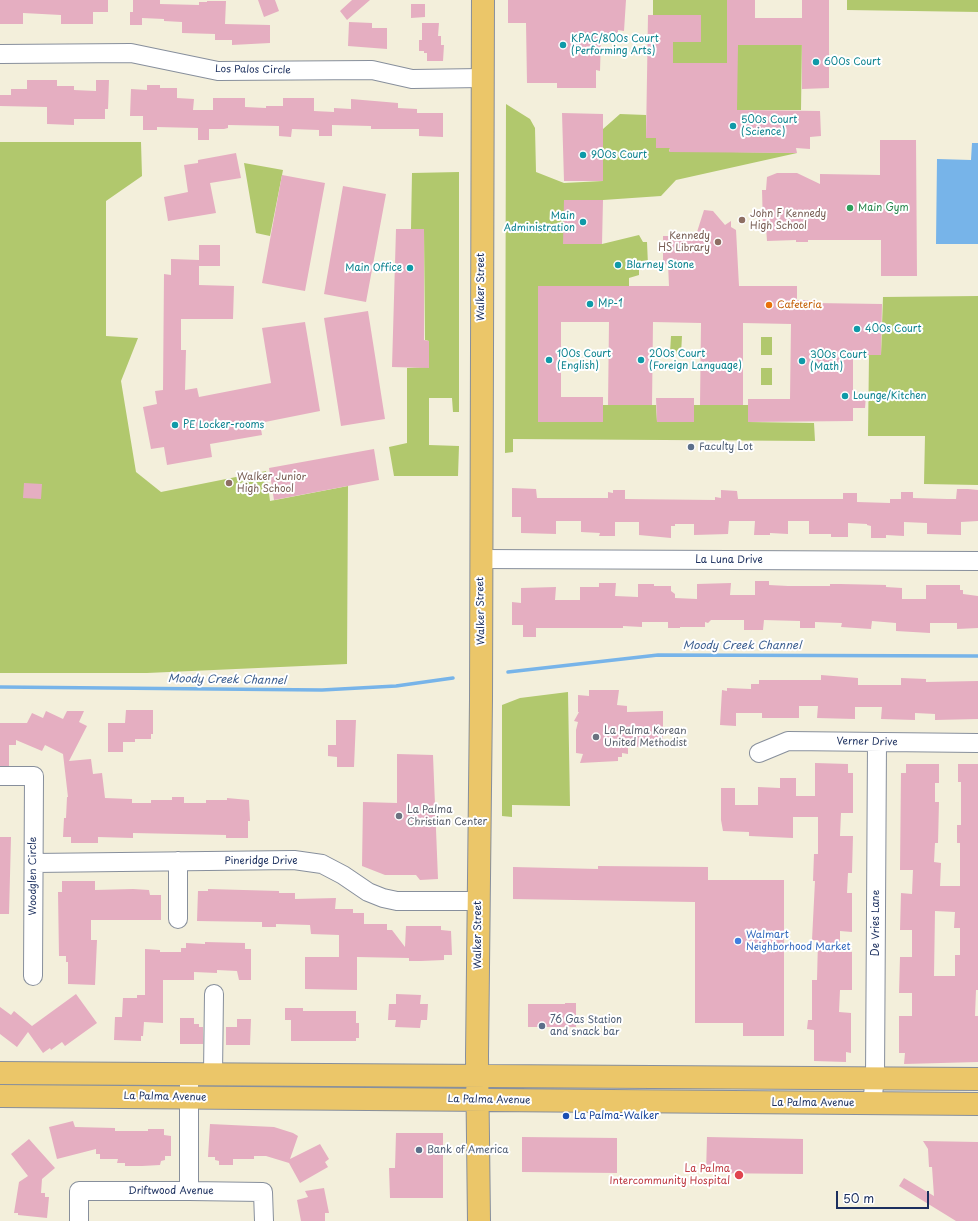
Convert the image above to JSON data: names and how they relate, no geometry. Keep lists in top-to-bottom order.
{
  "streets": {
    "main road": ["Walker Street", "La Palma Avenue"],
    "street": [
      "Los Palos Circle",
      "La Luna Drive",
      "Verner Drive",
      "Pineridge Drive",
      "Woodglen Circle",
      "De Vries Lane",
      "Driftwood Avenue"
    ]
  },
  "crossings": [
    ["Los Palos Circle", "Walker Street"],
    ["Walker Street", "La Luna Drive"],
    ["Walker Street", "Pineridge Drive"],
    ["Walker Street", "La Palma Avenue"],
    ["Verner Drive", "De Vries Lane"],
    ["Pineridge Drive", "Woodglen Circle"],
    ["De Vries Lane", "La Palma Avenue"]
  ],
  "water": ["Moody Creek Channel"],
  "places": [
    "KPAC/800s Court (Performing Arts)",
    "600s Court",
    "500s Court (Science)",
    "900s Court",
    "Main Gym",
    "John F Kennedy High School",
    "Main Administration",
    "Kennedy HS Library",
    "Blarney Stone",
    "Main Office",
    "MP-1",
    "Cafeteria",
    "400s Court",
    "100s Court (English)",
    "200s Court (Foreign Language)",
    "300s Court (Math)",
    "Lounge/Kitchen",
    "PE Locker-rooms",
    "Faculty Lot",
    "Walker Junior High School",
    "La Palma Korean United Methodist",
    "La Palma Christian Center",
    "Walmart Neighborhood Market",
    "76 Gas Station and snack bar",
    "La Palma-Walker",
    "Bank of America",
    "La Palma Intercommunity Hospital"
  ],
  "scale_bar": "50 m"
}
